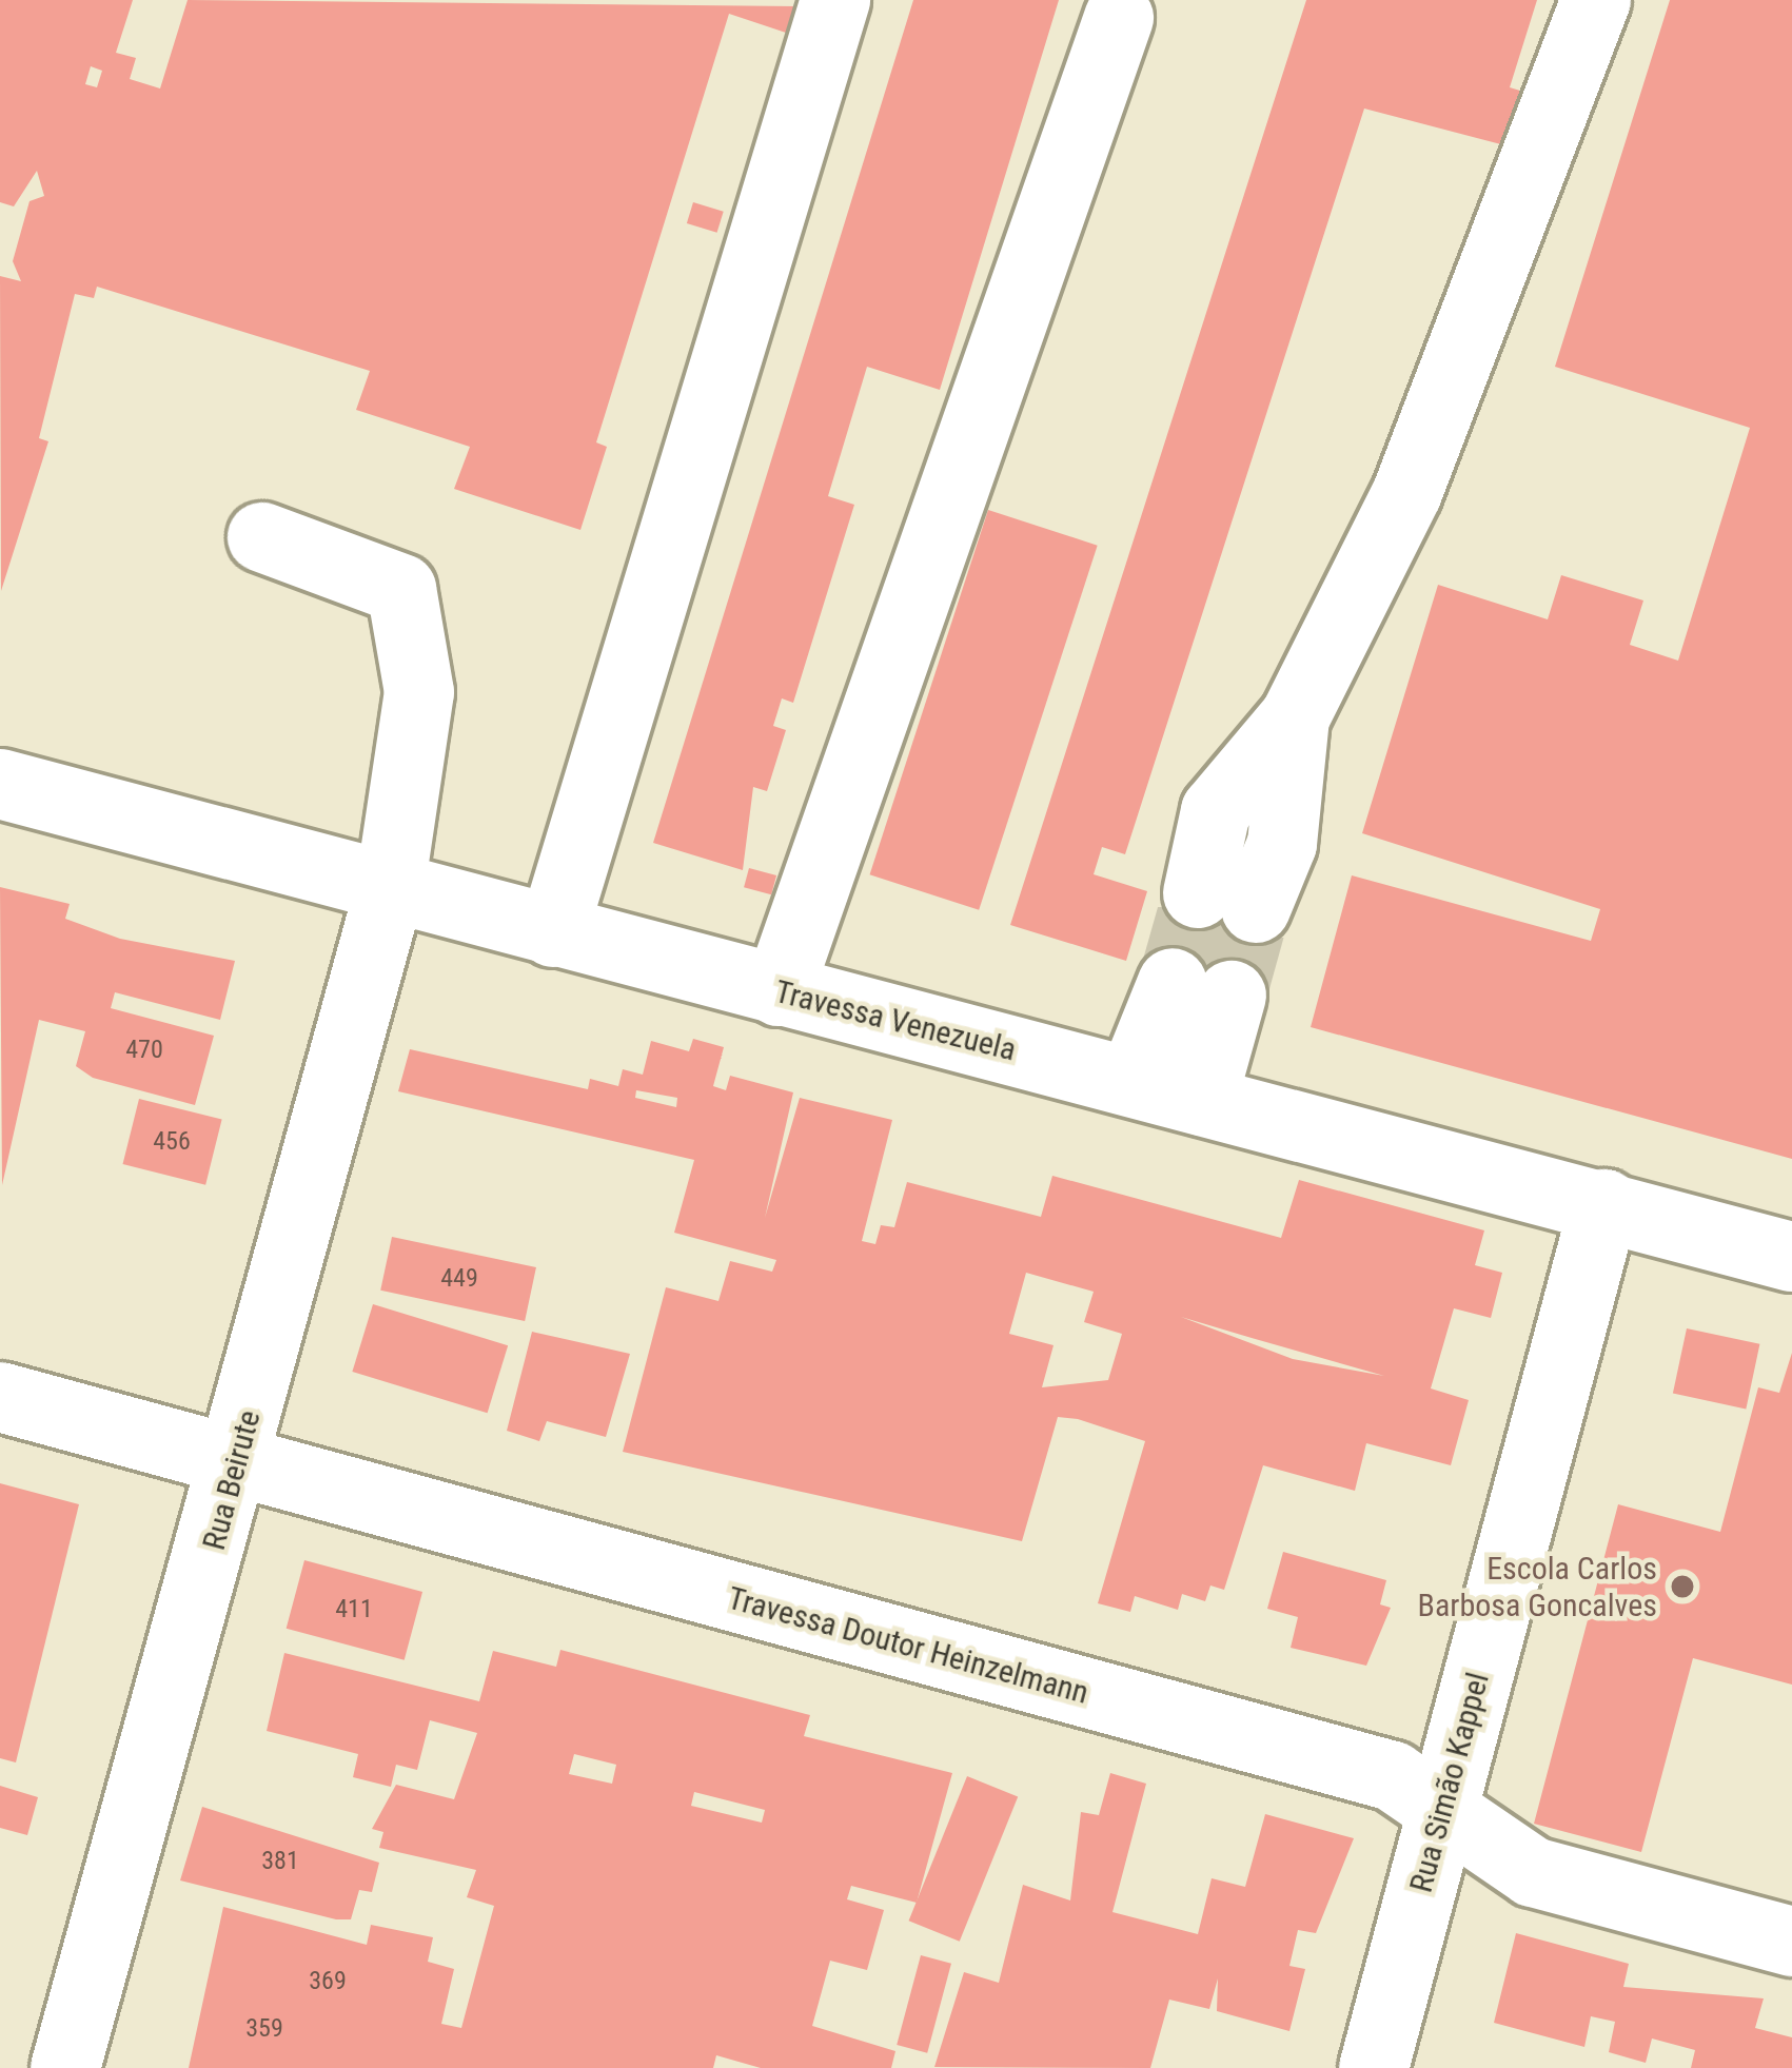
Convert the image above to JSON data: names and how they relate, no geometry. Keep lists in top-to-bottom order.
{
  "streets": {
    "street": [
      "Travessa Venezuela",
      "Rua Beirute",
      "Travessa Doutor Heinzelmann",
      "Rua Simão Kappel"
    ]
  },
  "crossings": [
    ["Travessa Venezuela", "Rua Beirute"],
    ["Travessa Venezuela", "Rua Simão Kappel"],
    ["Rua Beirute", "Travessa Doutor Heinzelmann"],
    ["Travessa Doutor Heinzelmann", "Rua Simão Kappel"]
  ],
  "places": ["Escola Carlos Barbosa Goncalves"],
  "house_numbers": [
    "470",
    "456",
    "449",
    "411",
    "381",
    "369",
    "359"
  ]
}
